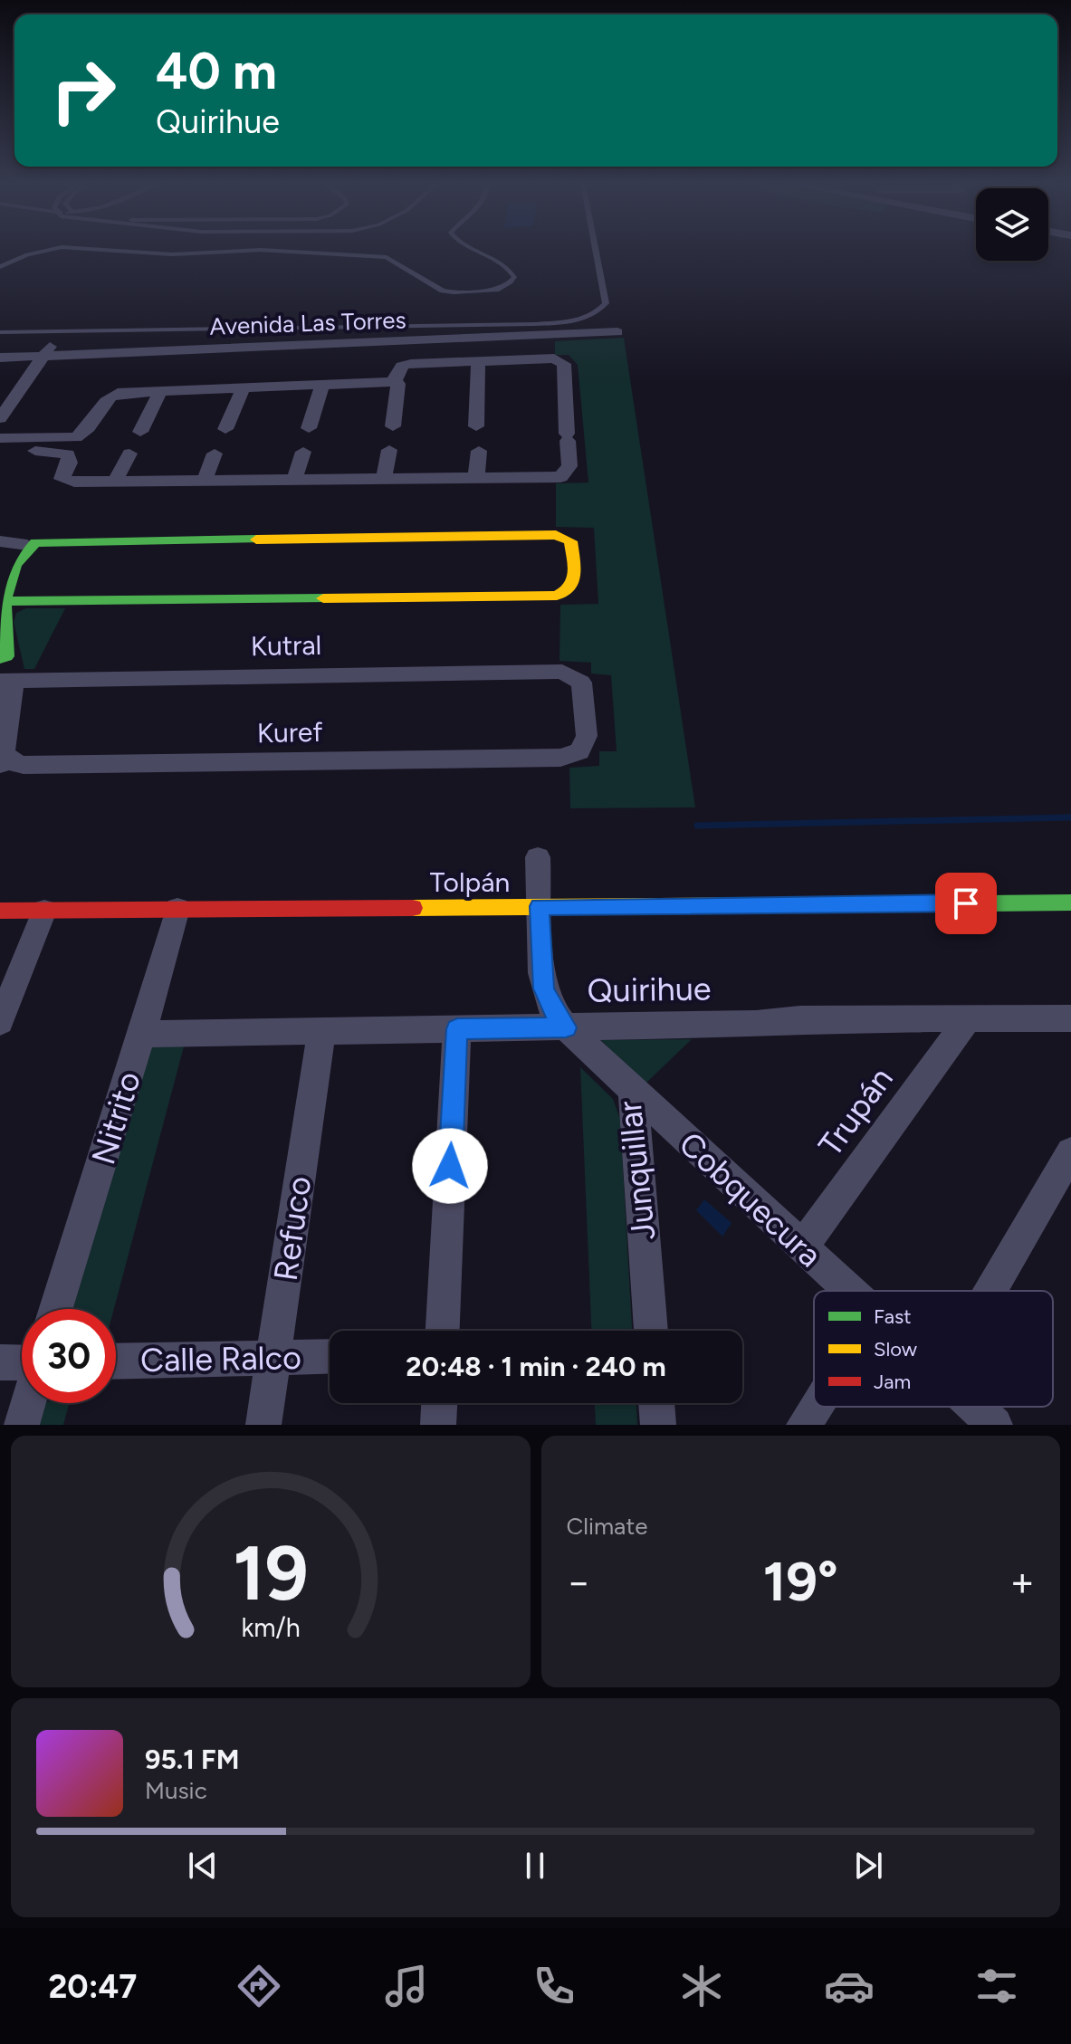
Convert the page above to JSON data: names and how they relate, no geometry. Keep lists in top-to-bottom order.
{
  "streets": {
    "street": [
      "Avenida Las Torres",
      "Kutral",
      "Kuref",
      "Tolpán",
      "Quirihue",
      "Trupán",
      "Nitrito",
      "Junquillar",
      "Cobquecura",
      "Refuco",
      "Calle Ralco"
    ]
  },
  "crossings": [
    ["Kutral", "Kuref"],
    ["Tolpán", "Nitrito"],
    ["Tolpán", "Junquillar"],
    ["Quirihue", "Trupán"],
    ["Quirihue", "Nitrito"],
    ["Quirihue", "Junquillar"],
    ["Quirihue", "Refuco"],
    ["Trupán", "Cobquecura"],
    ["Junquillar", "Cobquecura"],
    ["Refuco", "Calle Ralco"]
  ],
  "legend": ["Fast", "Slow", "Jam"],
  "page": {
    "turn": ["40 m", "Quirihue"],
    "limit": "30",
    "trip": "20:48 · 1 min · 240 m",
    "tile": "Climate",
    "heat": ["−", "19°", "+"],
    "song": ["95.1 FM", "Music"],
    "tabs": "20:47",
    "gauge": ["19", "km/h"]
  }
}
